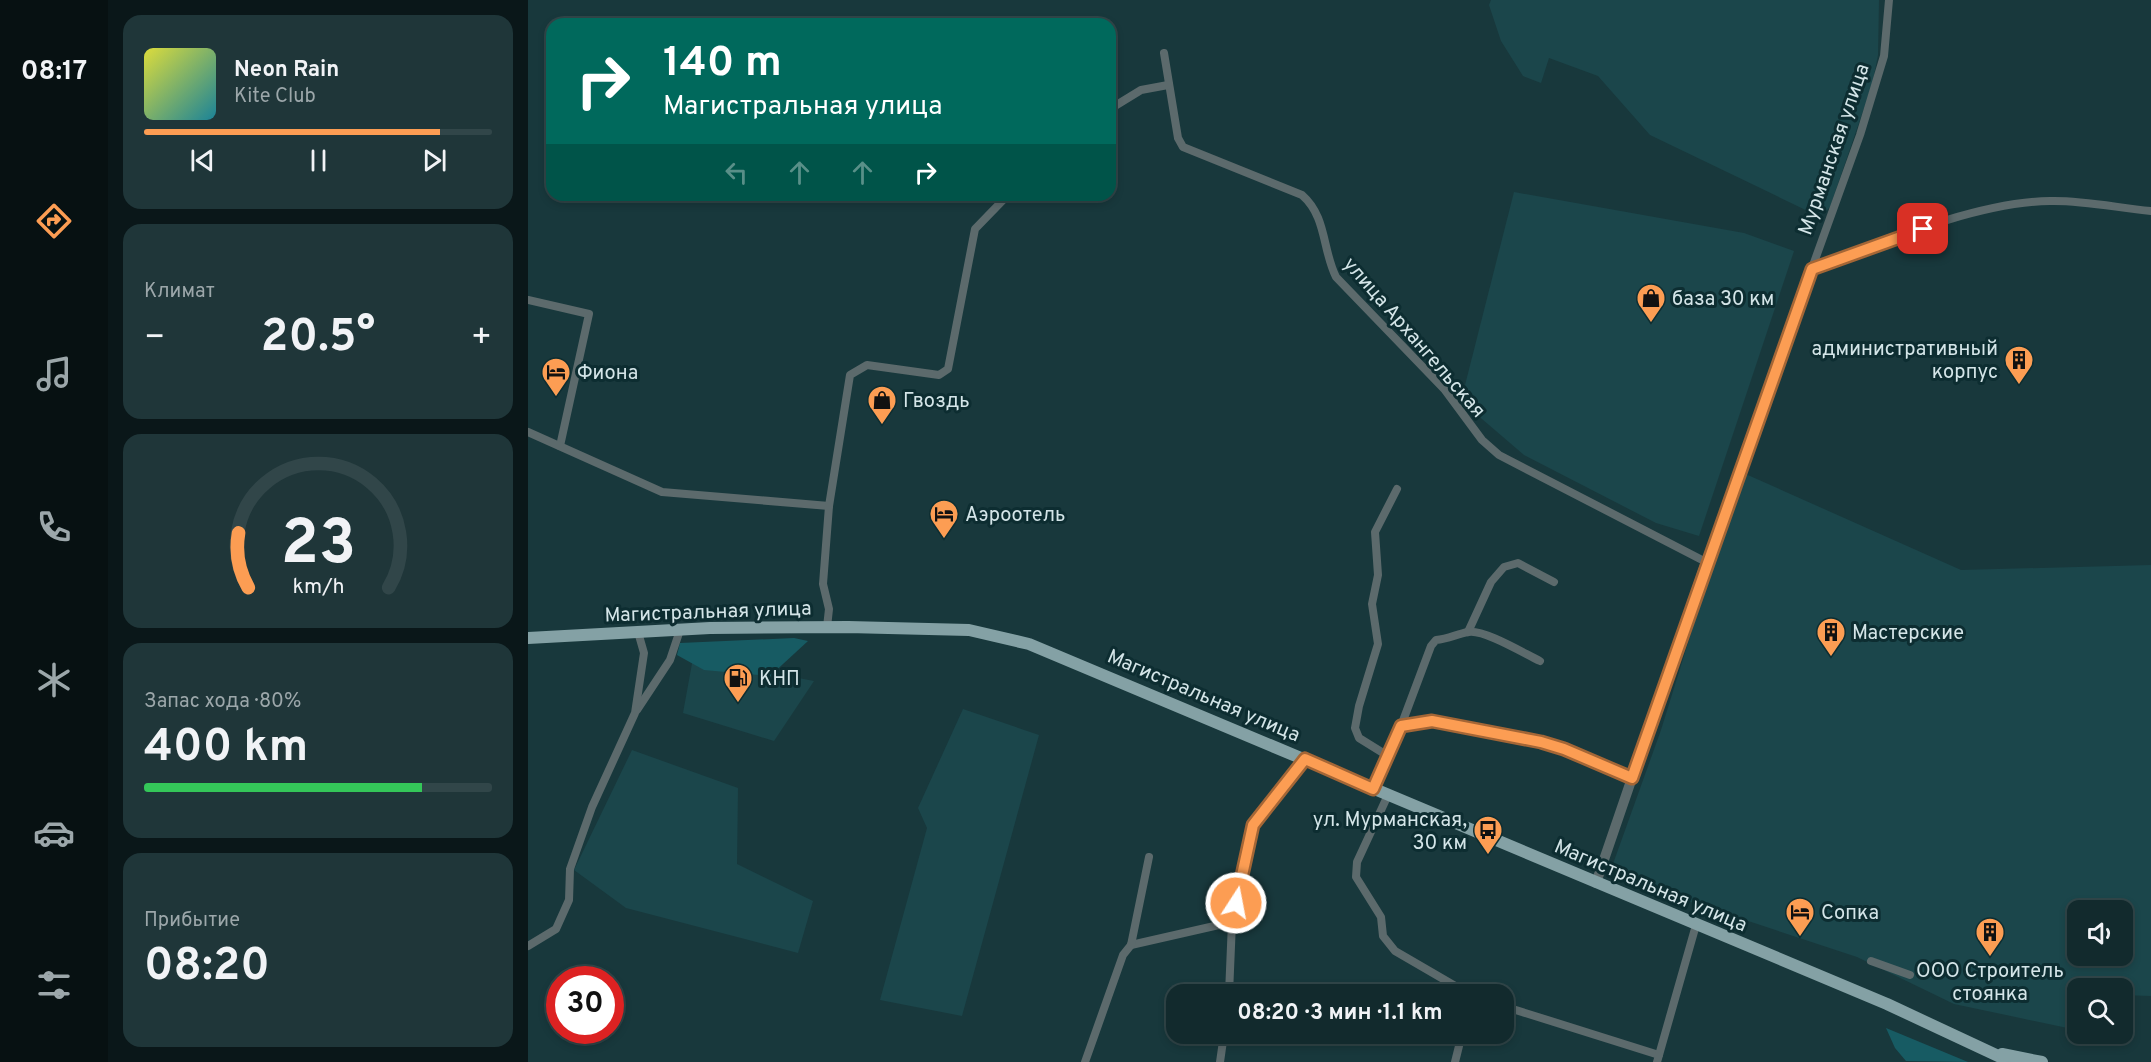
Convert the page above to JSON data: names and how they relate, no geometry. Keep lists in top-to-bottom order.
{
  "streets": {
    "main road": ["Магистральная улица"],
    "street": ["Мурманская улица", "улица Архангельская"]
  },
  "crossings": [
    ["Мурманская улица", "улица Архангельская"],
    ["Мурманская улица", "Магистральная улица"]
  ],
  "places": {
    "shop": ["база 30 км", "Гвоздь"],
    "building": ["административный корпус", "Мастерские", "ООО Строитель стоянка"],
    "hotel": ["Фиона", "Аэроотель", "Сопка"],
    "fuel station": ["КНП"],
    "bus stop": ["ул. Мурманская, 30 км"]
  },
  "page": {
    "tabs": "08:17",
    "turn": ["140 m", "Магистральная улица"],
    "song": ["Neon Rain", "Kite Club"],
    "tile": [
      "Климат",
      ["Запас хода · 80%", "400 km"],
      ["Прибытие", "08:20"]
    ],
    "heat": ["−", "20.5°", "+"],
    "limit": "30",
    "trip": "08:20 · 3 мин · 1.1 km",
    "gauge": ["23", "km/h"]
  }
}
